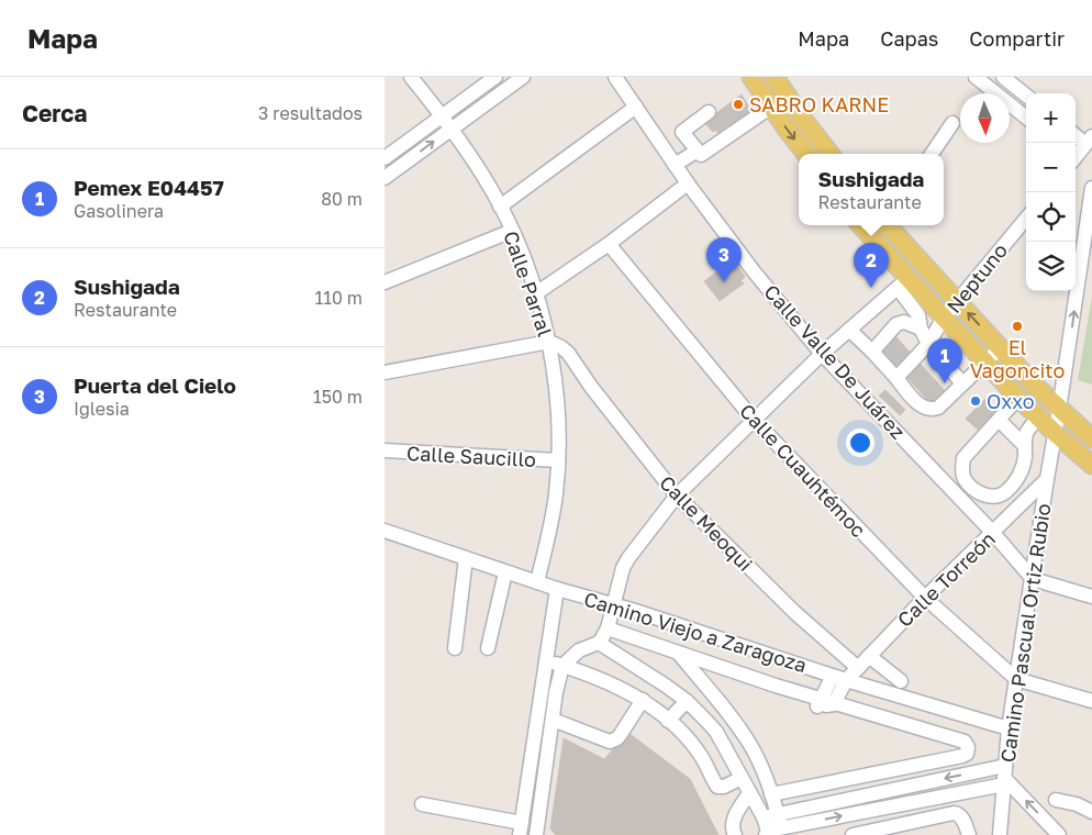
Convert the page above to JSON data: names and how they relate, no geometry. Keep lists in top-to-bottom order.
{
  "streets": {
    "street": [
      "Neptuno",
      "Calle Parral",
      "Calle Valle De Juárez",
      "Calle Saucillo",
      "Calle Cuauhtémoc",
      "Calle Meoqui",
      "Calle Torreón",
      "Camino Viejo a Zaragoza",
      "Camino Pascual Ortiz Rubio"
    ]
  },
  "crossings": [
    ["Calle Parral", "Calle Saucillo"],
    ["Calle Parral", "Calle Meoqui"],
    ["Calle Parral", "Camino Viejo a Zaragoza"],
    ["Calle Valle De Juárez", "Calle Torreón"],
    ["Calle Valle De Juárez", "Camino Pascual Ortiz Rubio"],
    ["Calle Cuauhtémoc", "Calle Torreón"],
    ["Calle Cuauhtémoc", "Camino Pascual Ortiz Rubio"],
    ["Calle Meoqui", "Calle Torreón"],
    ["Calle Torreón", "Camino Viejo a Zaragoza"],
    ["Calle Torreón", "Camino Pascual Ortiz Rubio"],
    ["Camino Viejo a Zaragoza", "Camino Pascual Ortiz Rubio"]
  ],
  "places": ["SABRO KARNE", "El Vagoncito", "Oxxo"],
  "north": "bottom",
  "page": {
    "header": "Mapa",
    "nav": ["Mapa", "Capas", "Compartir"],
    "heading": ["Cerca", "3 resultados"],
    "map_buttons": ["+", "−"],
    "list": [
      {
        "mark": "1",
        "name": "Pemex E04457",
        "note": "Gasolinera",
        "value": "80 m"
      },
      {
        "mark": "2",
        "name": "Sushigada",
        "note": "Restaurante",
        "value": "110 m"
      },
      {
        "mark": "3",
        "name": "Puerta del Cielo",
        "note": "Iglesia",
        "value": "150 m"
      }
    ],
    "popup": ["Sushigada", "Restaurante"],
    "pins": ["3", "2", "1"]
  }
}
